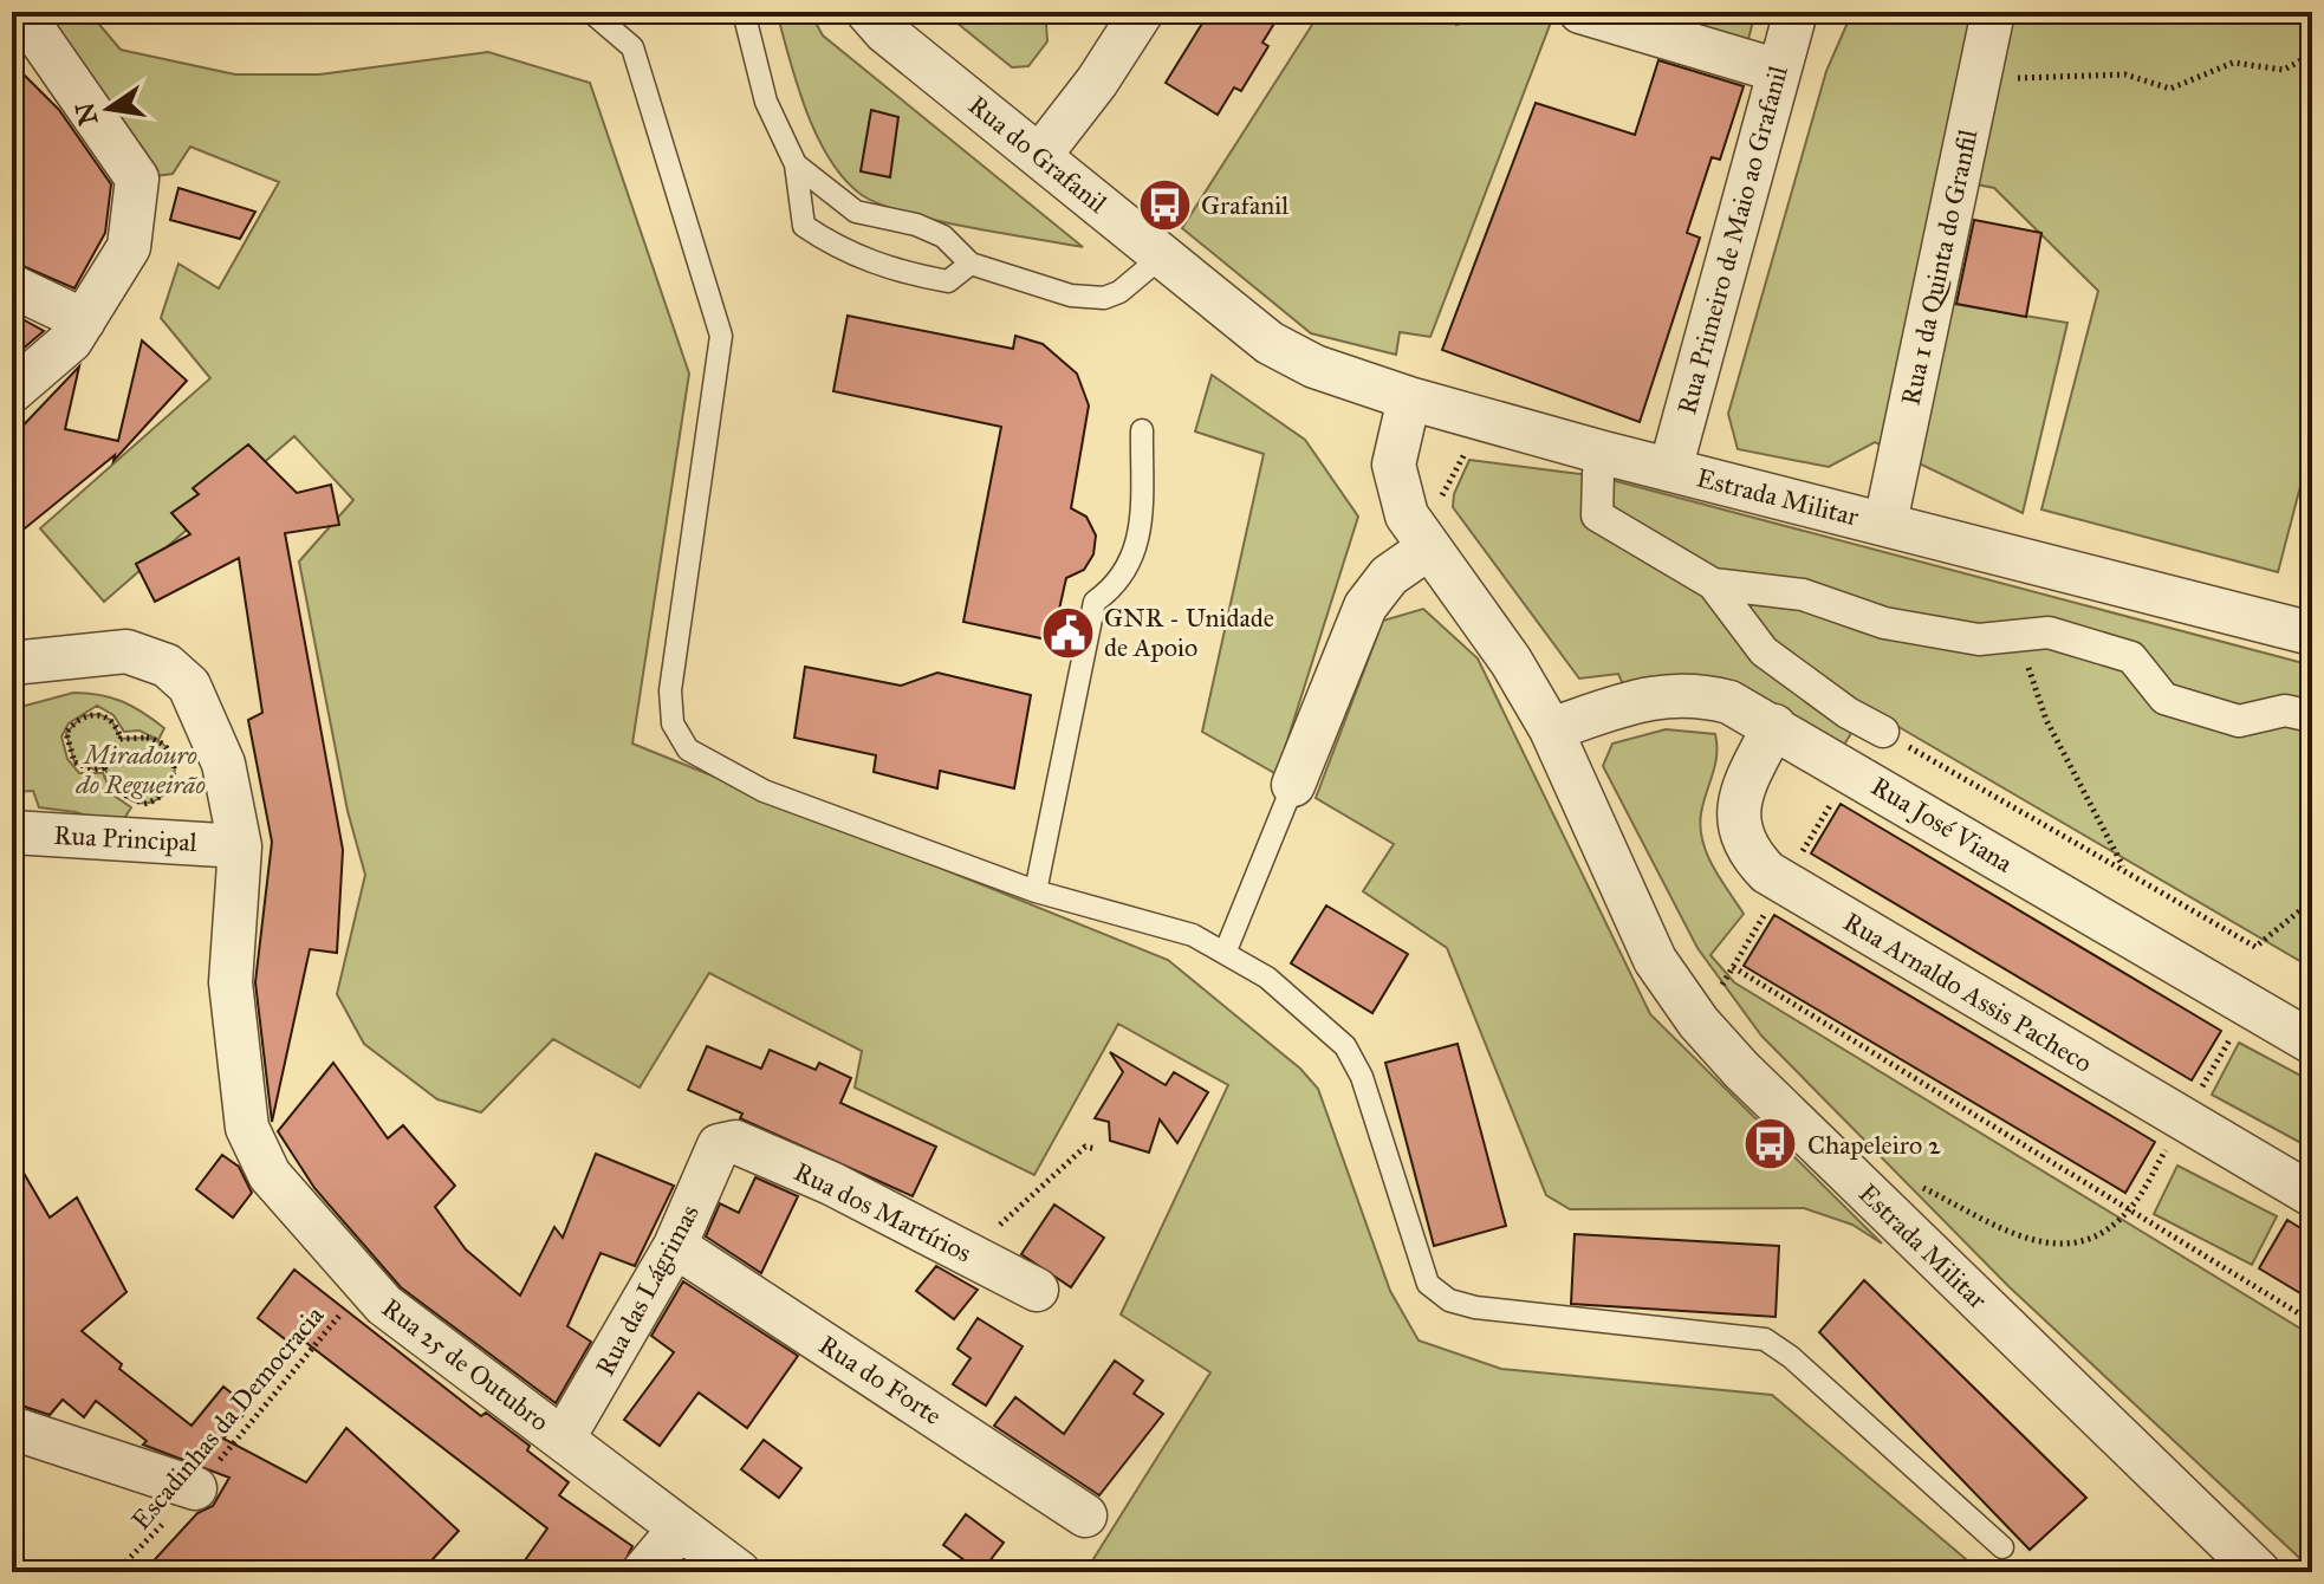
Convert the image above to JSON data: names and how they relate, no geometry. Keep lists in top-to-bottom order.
{
  "streets": {
    "street": [
      "Rua do Grafanil",
      "Rua Primeiro de Maio ao Grafanil",
      "Rua 1 da Quinta do Granfil",
      "Estrada Militar",
      "Rua José Viana",
      "Rua Principal",
      "Rua Arnaldo Assis Pacheco",
      "Rua dos Martírios",
      "Rua das Lágrimas",
      "Rua 25 de Outubro",
      "Rua do Forte"
    ],
    "path": ["Escadinhas da Democracia"]
  },
  "crossings": [
    ["Rua do Grafanil", "Estrada Militar"],
    ["Rua Primeiro de Maio ao Grafanil", "Estrada Militar"],
    ["Rua 1 da Quinta do Granfil", "Estrada Militar"],
    ["Estrada Militar", "Rua José Viana"],
    ["Rua José Viana", "Rua Arnaldo Assis Pacheco"],
    ["Rua Principal", "Rua 25 de Outubro"],
    ["Rua dos Martírios", "Rua das Lágrimas"],
    ["Rua das Lágrimas", "Rua 25 de Outubro"],
    ["Rua das Lágrimas", "Rua do Forte"],
    ["Rua 25 de Outubro", "Escadinhas da Democracia"]
  ],
  "parks": ["Miradouro do Regueirão"],
  "places": {
    "bus stop": ["Grafanil", "Chapeleiro 2"],
    "public building": ["GNR - Unidade de Apoio"]
  },
  "north": "left"
}
